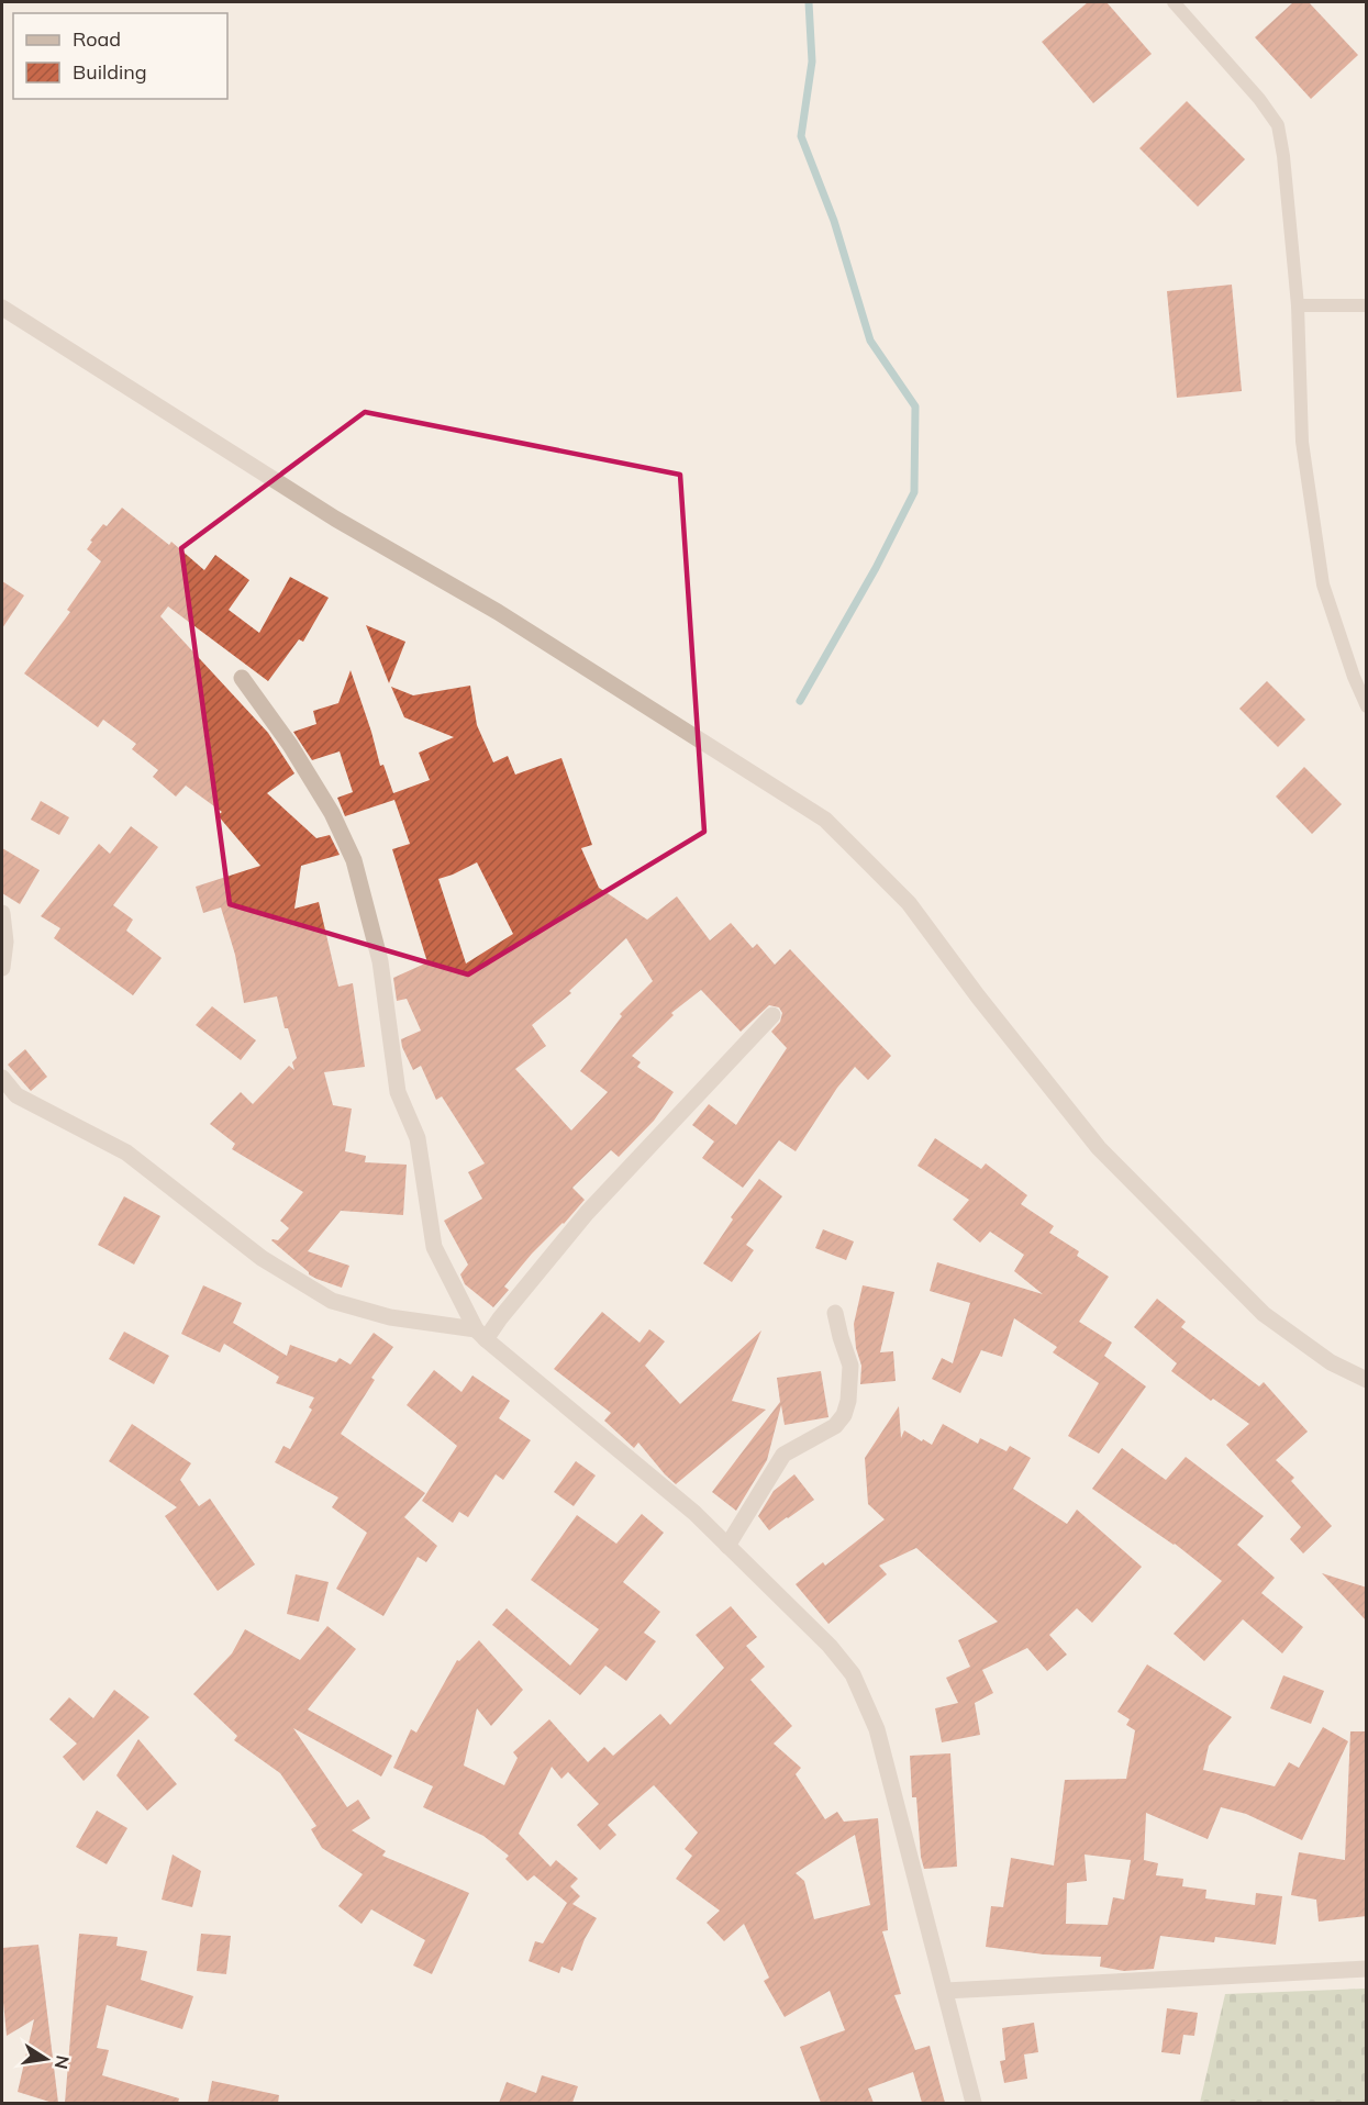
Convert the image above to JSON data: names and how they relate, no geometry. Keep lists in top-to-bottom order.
{
  "legend": ["Road", "Building"],
  "north": "right"
}
